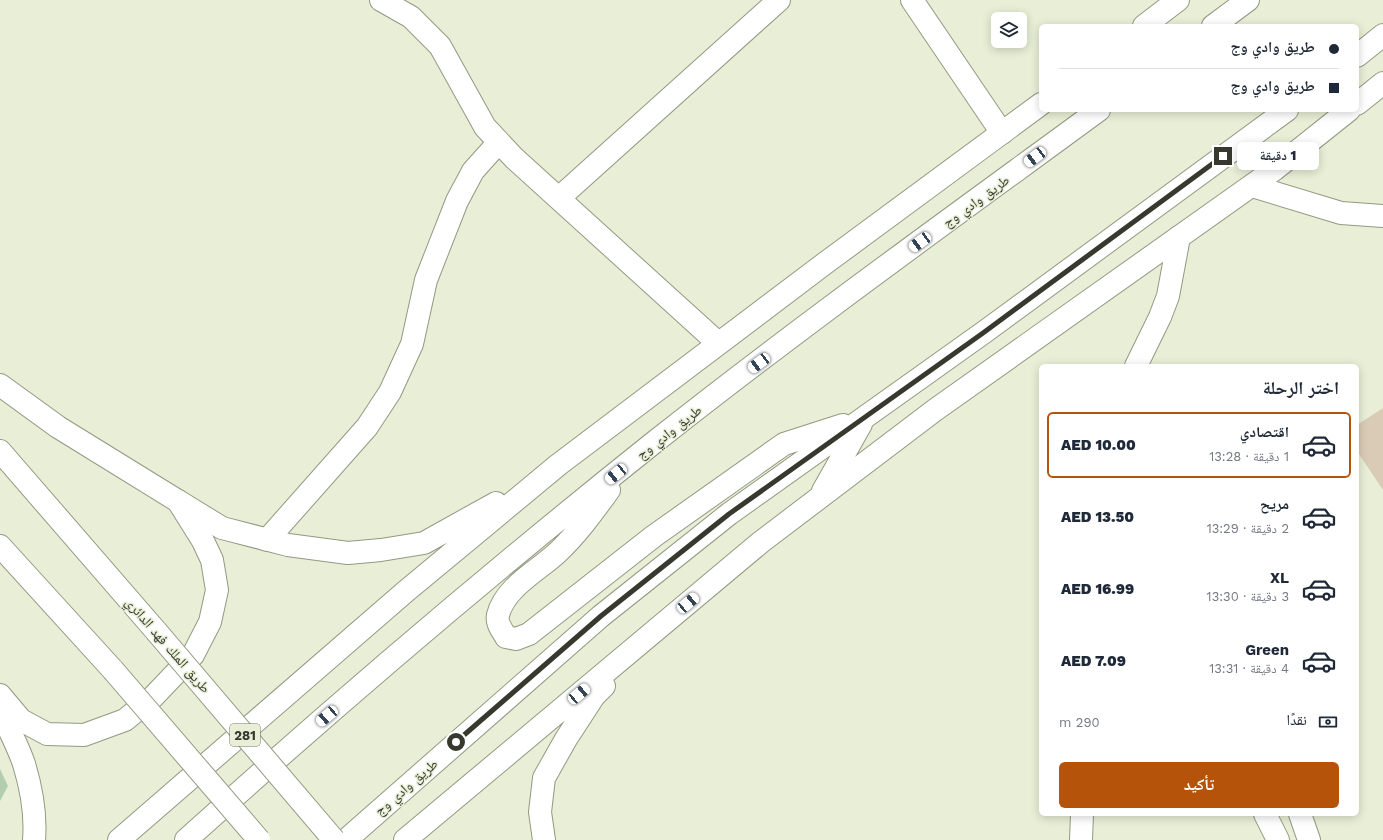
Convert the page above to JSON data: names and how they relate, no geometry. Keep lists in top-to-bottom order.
{
  "streets": {
    "main road": ["طريق وادي وج", "طريق الملك فهد الدائري", "281"]
  },
  "page": {
    "banner": ["طريق وادي وج", "طريق وادي وج"],
    "bubble": "1 دقيقة",
    "heading": "اختر الرحلة",
    "list": [
      {
        "name": "اقتصادي",
        "note": "1 دقيقة · 13:28",
        "value": "AED 10.00"
      },
      {
        "name": "مريح",
        "note": "2 دقيقة · 13:29",
        "value": "AED 13.50"
      },
      {
        "name": "XL",
        "note": "3 دقيقة · 13:30",
        "value": "AED 16.99"
      },
      {
        "name": "Green",
        "note": "4 دقيقة · 13:31",
        "value": "AED 7.09"
      }
    ],
    "pay": ["نقدًا", "290 m"],
    "buttons": "تأكيد"
  }
}
